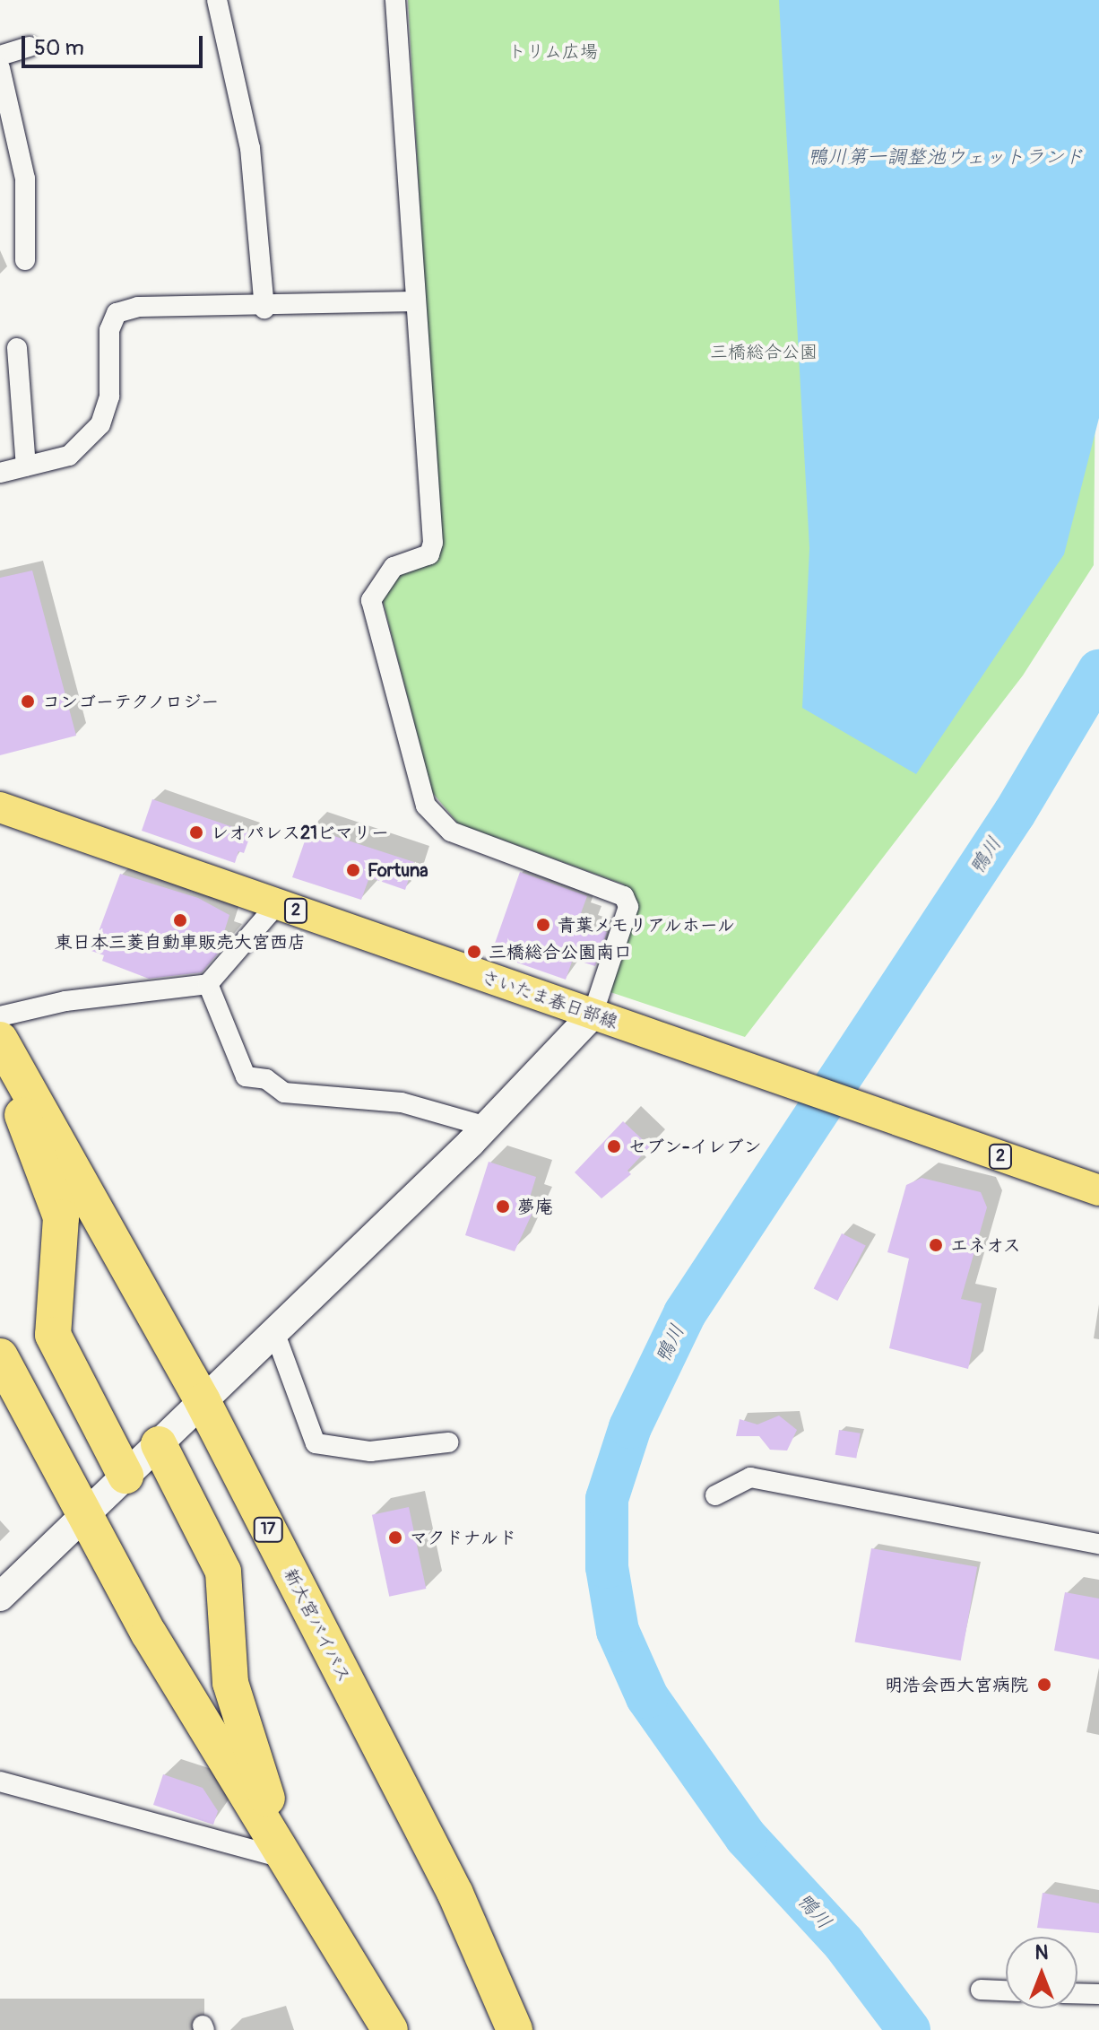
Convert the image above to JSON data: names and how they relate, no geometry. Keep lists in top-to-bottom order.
{
  "streets": {
    "highway": ["17", "新大宮バイパス"],
    "main road": ["2", "さいたま春日部線"]
  },
  "water": ["鴨川第一調整池ウェットランド", "鴨川"],
  "parks": ["トリム広場", "三橋総合公園"],
  "places": [
    "コンゴーテクノロジー",
    "レオパレス21ビマリー",
    "Fortuna",
    "東日本三菱自動車販売大宮西店",
    "青葉メモリアルホール",
    "三橋総合公園南口",
    "セブン-イレブン",
    "夢庵",
    "エネオス",
    "マクドナルド",
    "明浩会西大宮病院"
  ],
  "scale_bar": "50 m",
  "north": "top"
}
